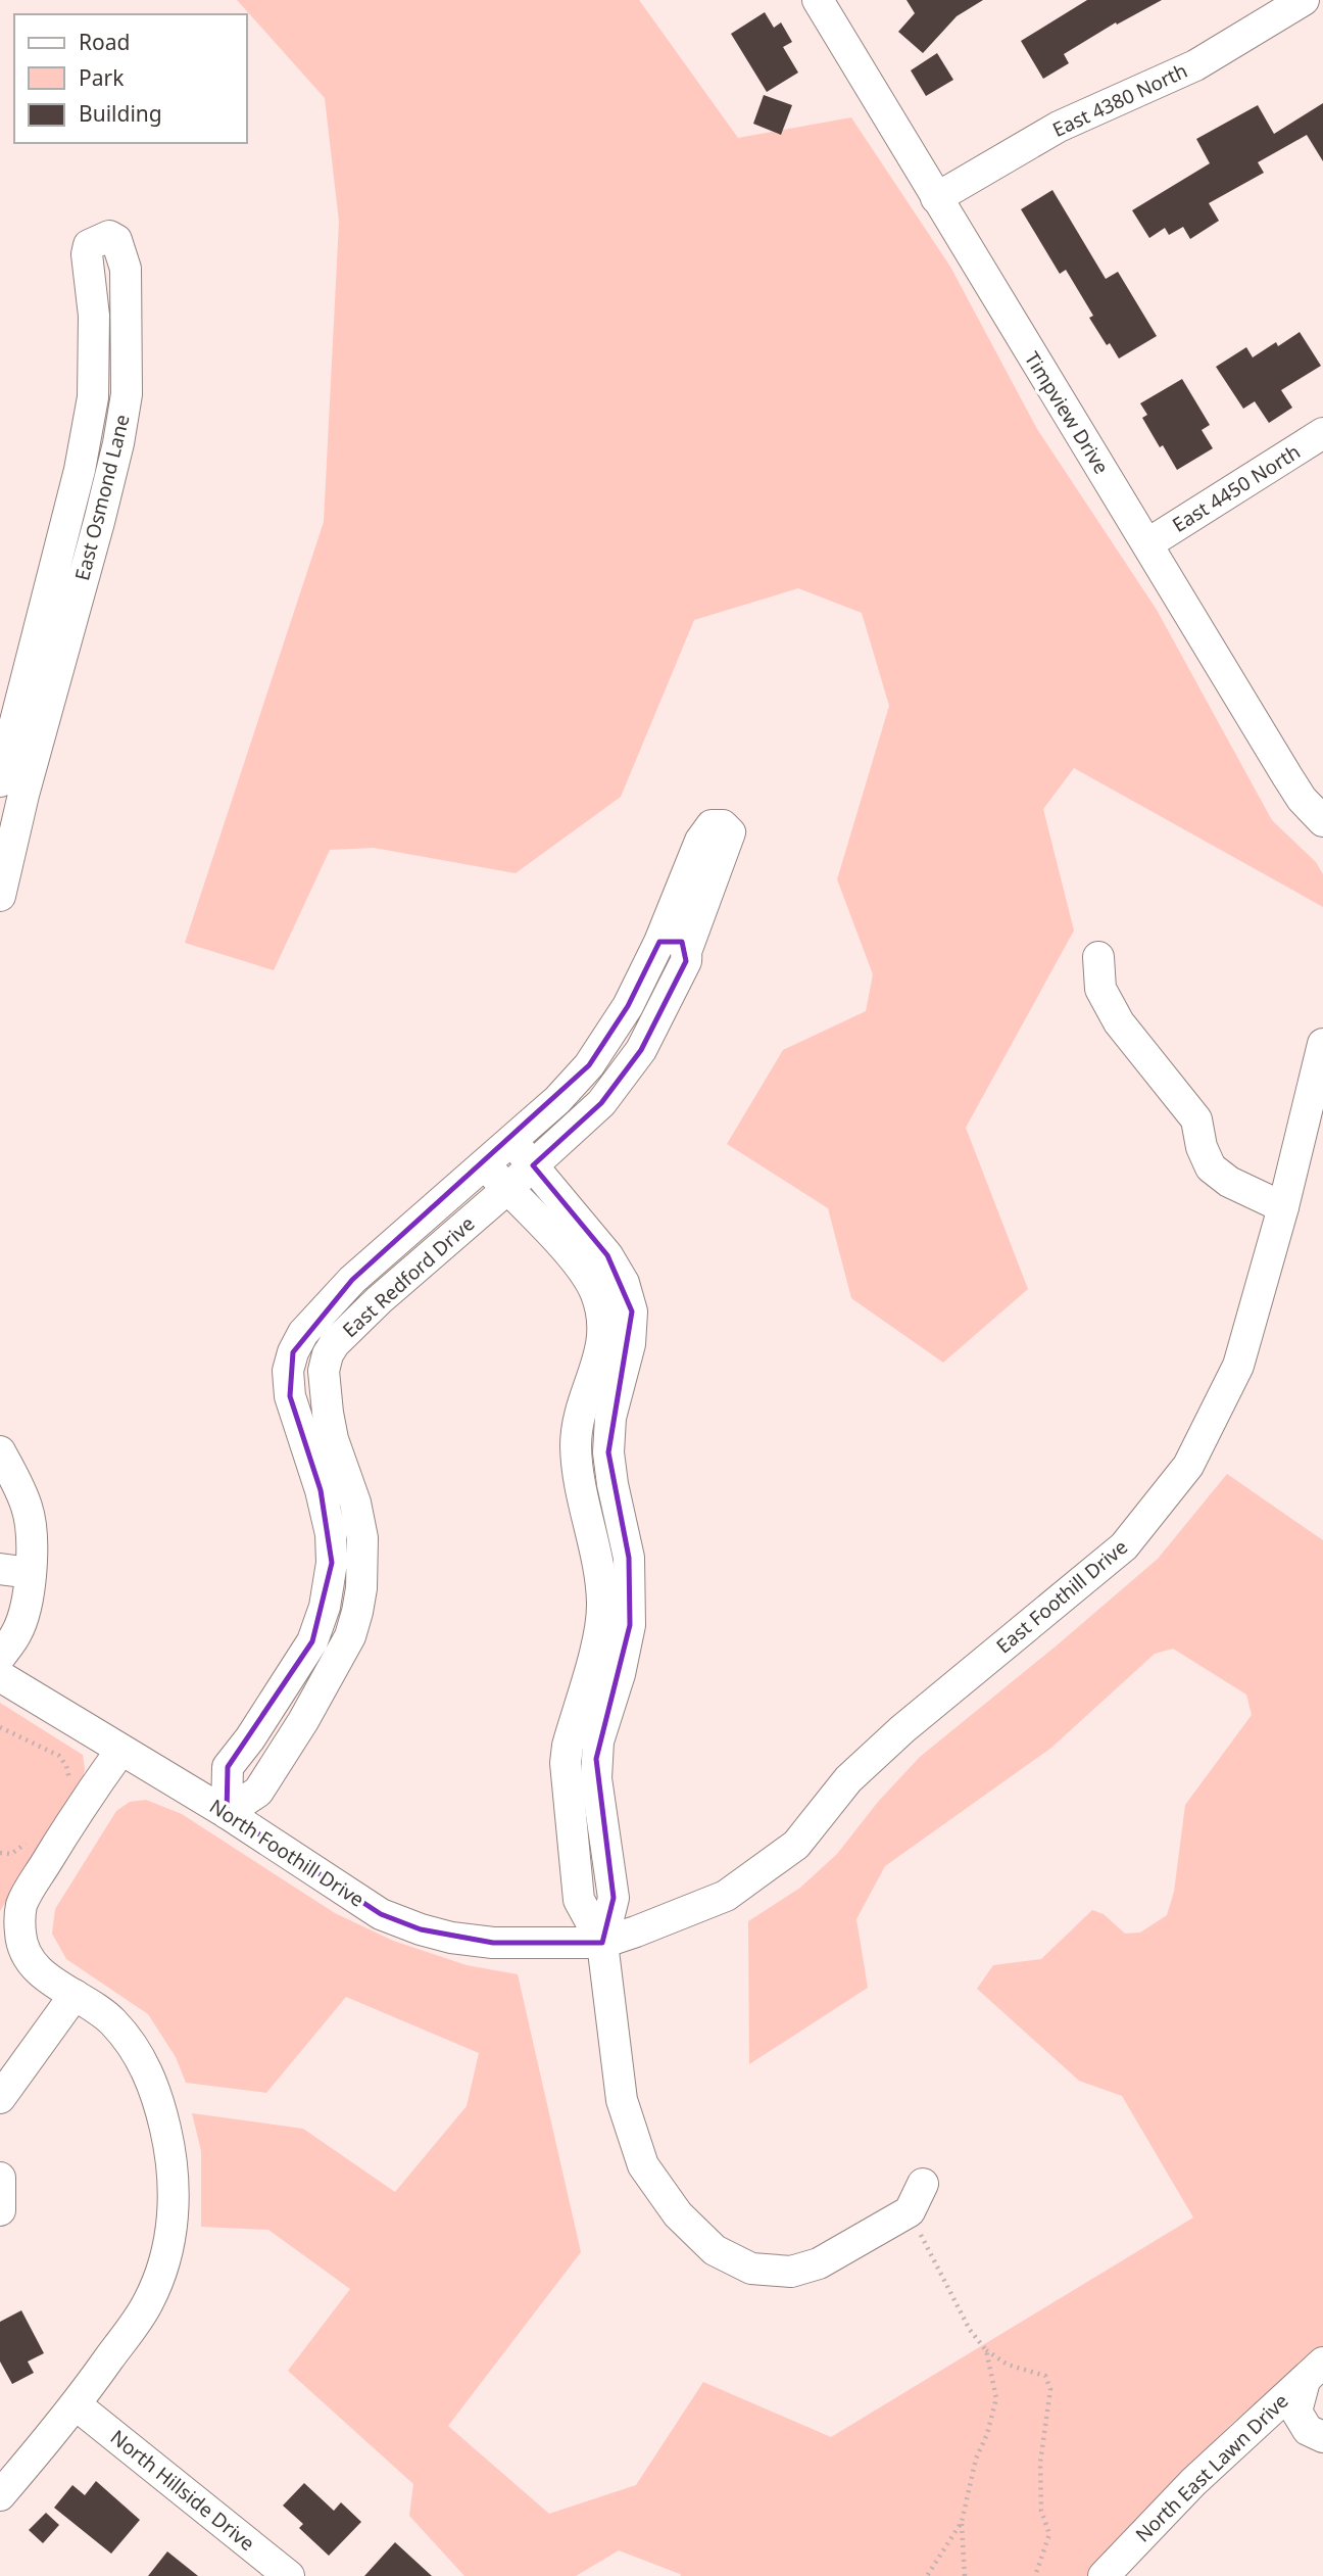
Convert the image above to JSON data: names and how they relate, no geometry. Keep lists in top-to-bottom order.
{
  "streets": {
    "street": [
      "East 4380 North",
      "Timpview Drive",
      "East 4450 North",
      "East Osmond Lane",
      "East Redford Drive",
      "East Foothill Drive",
      "North Foothill Drive",
      "North East Lawn Drive",
      "North Hillside Drive"
    ]
  },
  "crossings": [
    ["East 4380 North", "Timpview Drive"],
    ["Timpview Drive", "East 4450 North"],
    ["East Redford Drive", "North Foothill Drive"],
    ["East Foothill Drive", "North Foothill Drive"]
  ],
  "legend": ["Road", "Park", "Building"]
}
